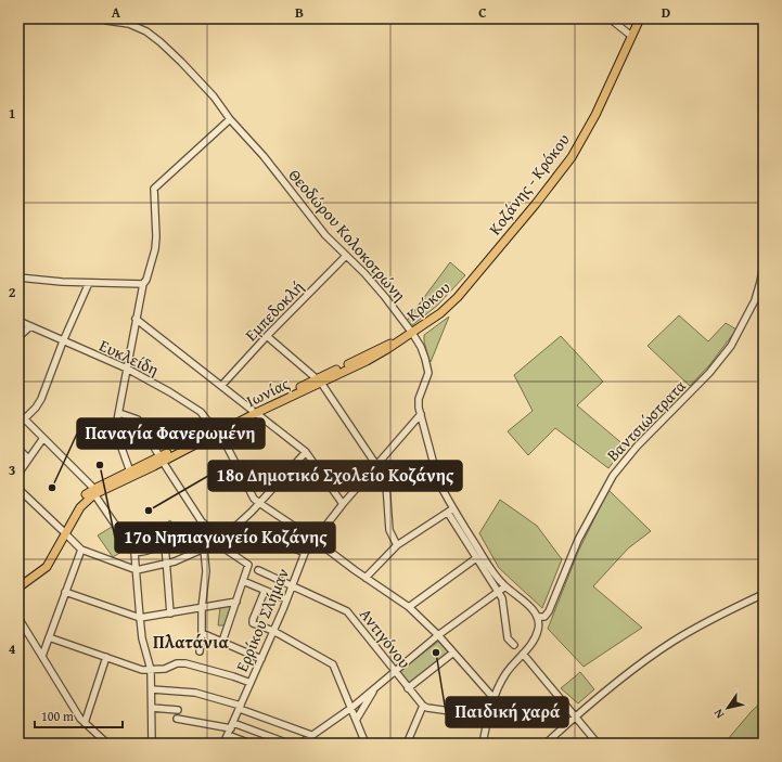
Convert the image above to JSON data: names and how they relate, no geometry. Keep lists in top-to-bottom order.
{
  "streets": {
    "main road": ["Κοζάνης - Κρόκου", "Κρόκου", "Ιωνίας"],
    "street": [
      "Θεοδώρου Κολοκοτρώνη",
      "Εμπεδοκλή",
      "Ευκλείδη",
      "Βαντσιώστρατα",
      "Ερρίκου Σλήμαν",
      "Αντιγόνου"
    ]
  },
  "crossings": [
    ["Κοζάνης - Κρόκου", "Κρόκου"],
    ["Θεοδώρου Κολοκοτρώνη", "Κρόκου"],
    ["Θεοδώρου Κολοκοτρώνη", "Εμπεδοκλή"],
    ["Θεοδώρου Κολοκοτρώνη", "Ιωνίας"],
    ["Θεοδώρου Κολοκοτρώνη", "Βαντσιώστρατα"],
    ["Θεοδώρου Κολοκοτρώνη", "Ερρίκου Σλήμαν"],
    ["Κρόκου", "Ιωνίας"],
    ["Ευκλείδη", "Ιωνίας"],
    ["Ερρίκου Σλήμαν", "Αντιγόνου"]
  ],
  "districts": ["Πλατάνια"],
  "places": [
    "17ο Νηπιαγωγείο Κοζάνης",
    "Παναγία Φανερωμένη",
    "18ο Δημοτικό Σχολείο Κοζάνης",
    "Παιδική χαρά"
  ],
  "scale_bar": "100 m",
  "north": "bottom left",
  "grid": {
    "columns": [
      "A",
      "B",
      "C",
      "D"
    ],
    "rows": [
      "1",
      "2",
      "3",
      "4"
    ]
  }
}
